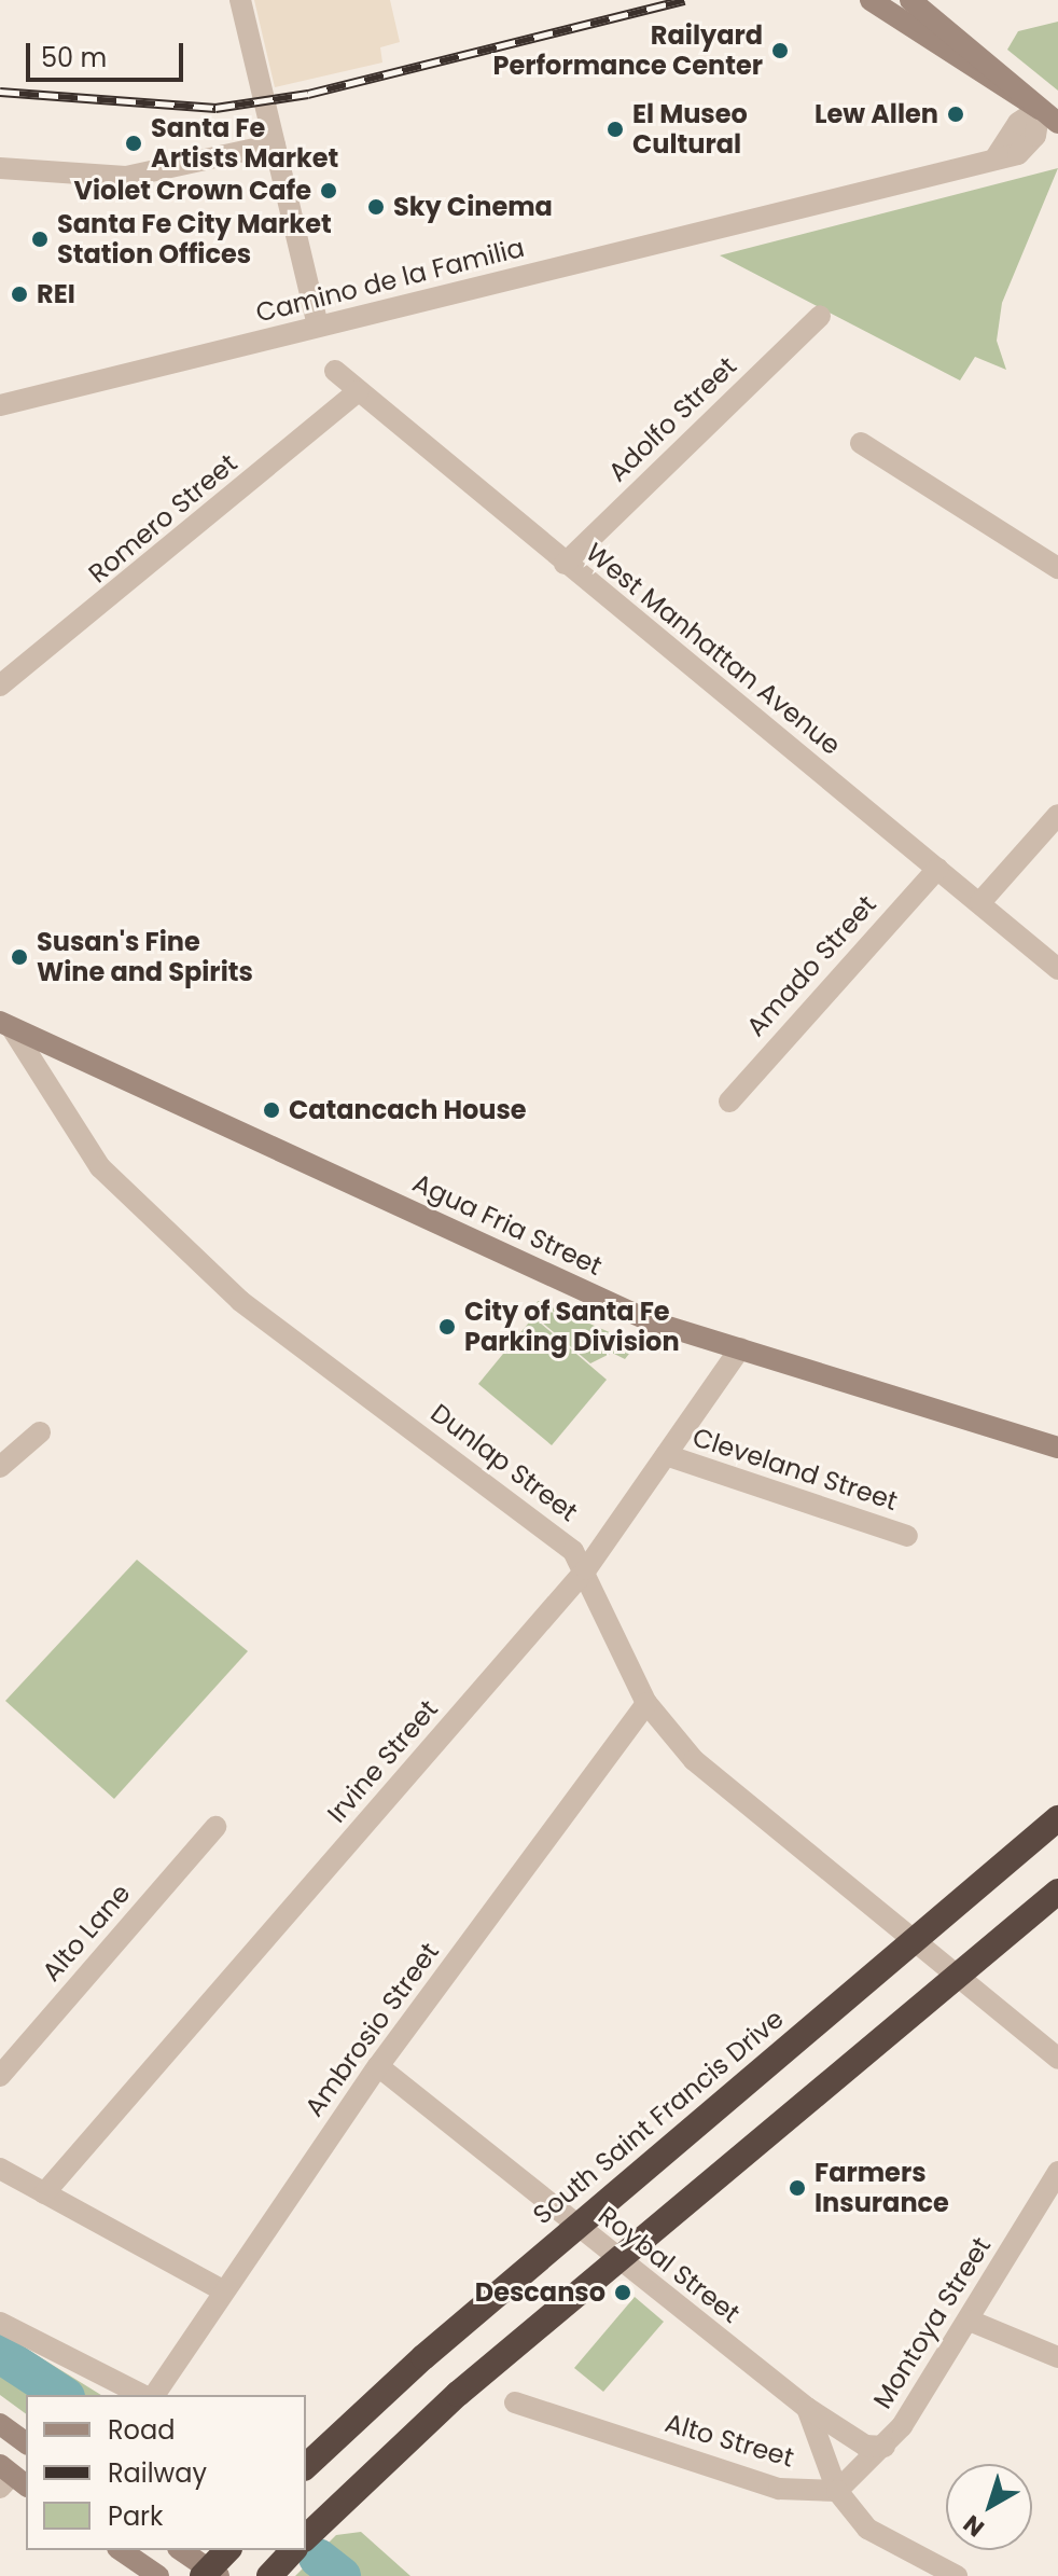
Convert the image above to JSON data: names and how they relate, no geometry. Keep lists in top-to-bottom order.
{
  "streets": {
    "highway": ["South Saint Francis Drive"],
    "street": [
      "Camino de la Familia",
      "Adolfo Street",
      "Romero Street",
      "West Manhattan Avenue",
      "Amado Street",
      "Agua Fria Street",
      "Dunlap Street",
      "Cleveland Street",
      "Irvine Street",
      "Alto Lane",
      "Ambrosio Street",
      "Roybal Street",
      "Montoya Street",
      "Alto Street"
    ]
  },
  "crossings": [
    ["Adolfo Street", "West Manhattan Avenue"],
    ["Romero Street", "West Manhattan Avenue"],
    ["West Manhattan Avenue", "Amado Street"],
    ["Agua Fria Street", "Dunlap Street"],
    ["Agua Fria Street", "Irvine Street"],
    ["Dunlap Street", "Irvine Street"],
    ["Dunlap Street", "Ambrosio Street"],
    ["Dunlap Street", "South Saint Francis Drive"],
    ["Cleveland Street", "Irvine Street"],
    ["Ambrosio Street", "Roybal Street"],
    ["South Saint Francis Drive", "Roybal Street"],
    ["Roybal Street", "Montoya Street"],
    ["Montoya Street", "Alto Street"]
  ],
  "places": [
    "Railyard Performance Center",
    "Lew Allen",
    "El Museo Cultural",
    "Santa Fe Artists Market",
    "Violet Crown Cafe",
    "Sky Cinema",
    "Santa Fe City Market Station Offices",
    "REI",
    "Susan's Fine Wine and Spirits",
    "Catancach House",
    "City of Santa Fe Parking Division",
    "Farmers Insurance",
    "Descanso"
  ],
  "legend": ["Road", "Railway", "Park"],
  "scale_bar": "50 m",
  "north": "bottom left"
}
